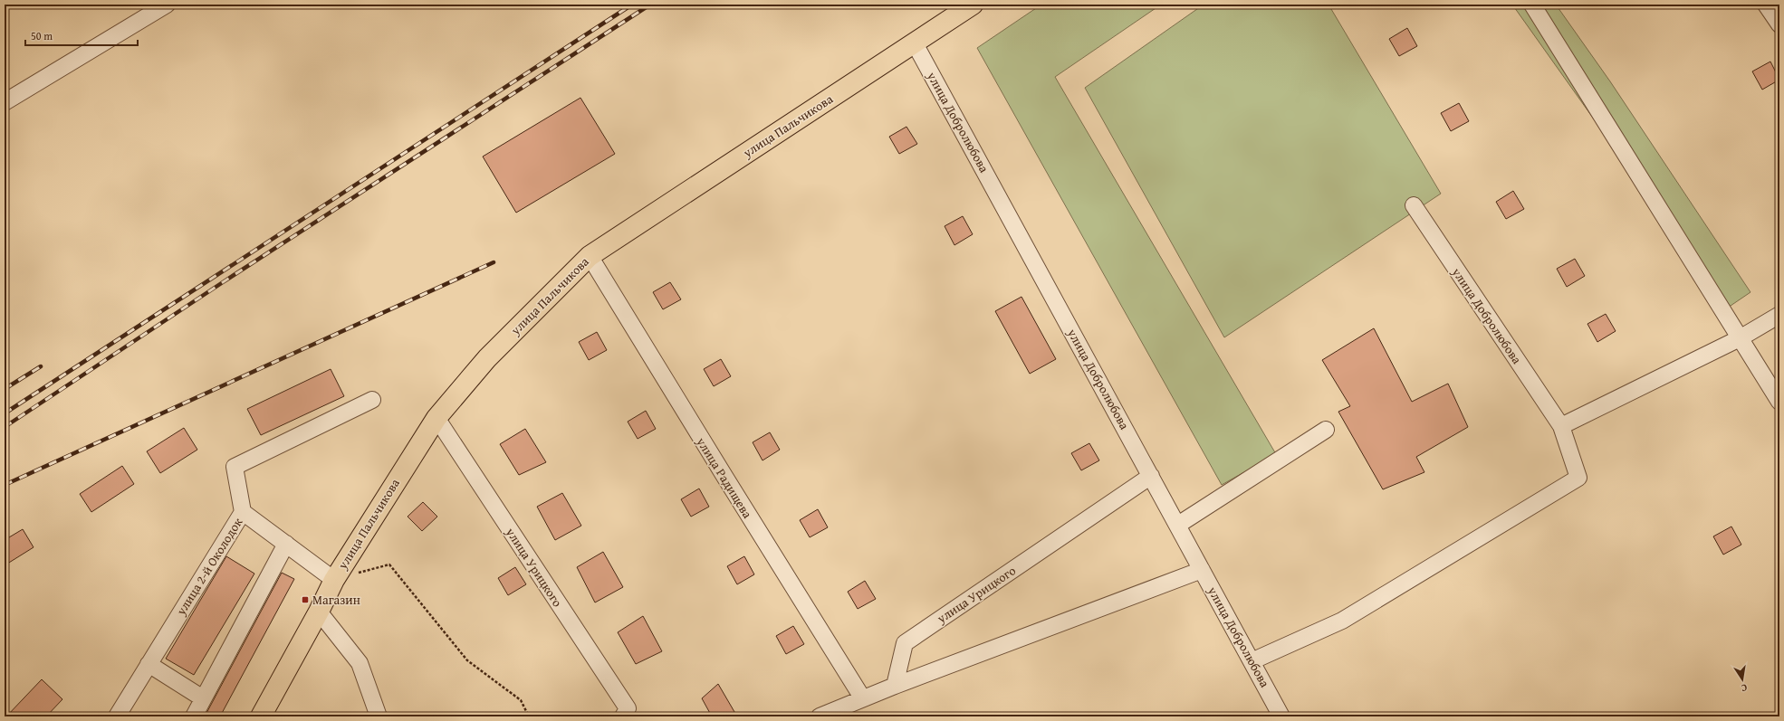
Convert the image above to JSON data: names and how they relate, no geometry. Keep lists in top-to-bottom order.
{
  "streets": {
    "main road": ["улица Пальчикова"],
    "street": [
      "улица Добролюбова",
      "улица Радищева",
      "улица 2-й Околодок",
      "улица Урицкого"
    ]
  },
  "crossings": [
    ["улица Добролюбова", "улица Пальчикова"],
    ["улица Добролюбова", "улица Урицкого"],
    ["улица Пальчикова", "улица Радищева"],
    ["улица Пальчикова", "улица Урицкого"]
  ],
  "places": {
    "transit": ["Магазин"]
  },
  "scale_bar": "50 m",
  "north": "bottom"
}
